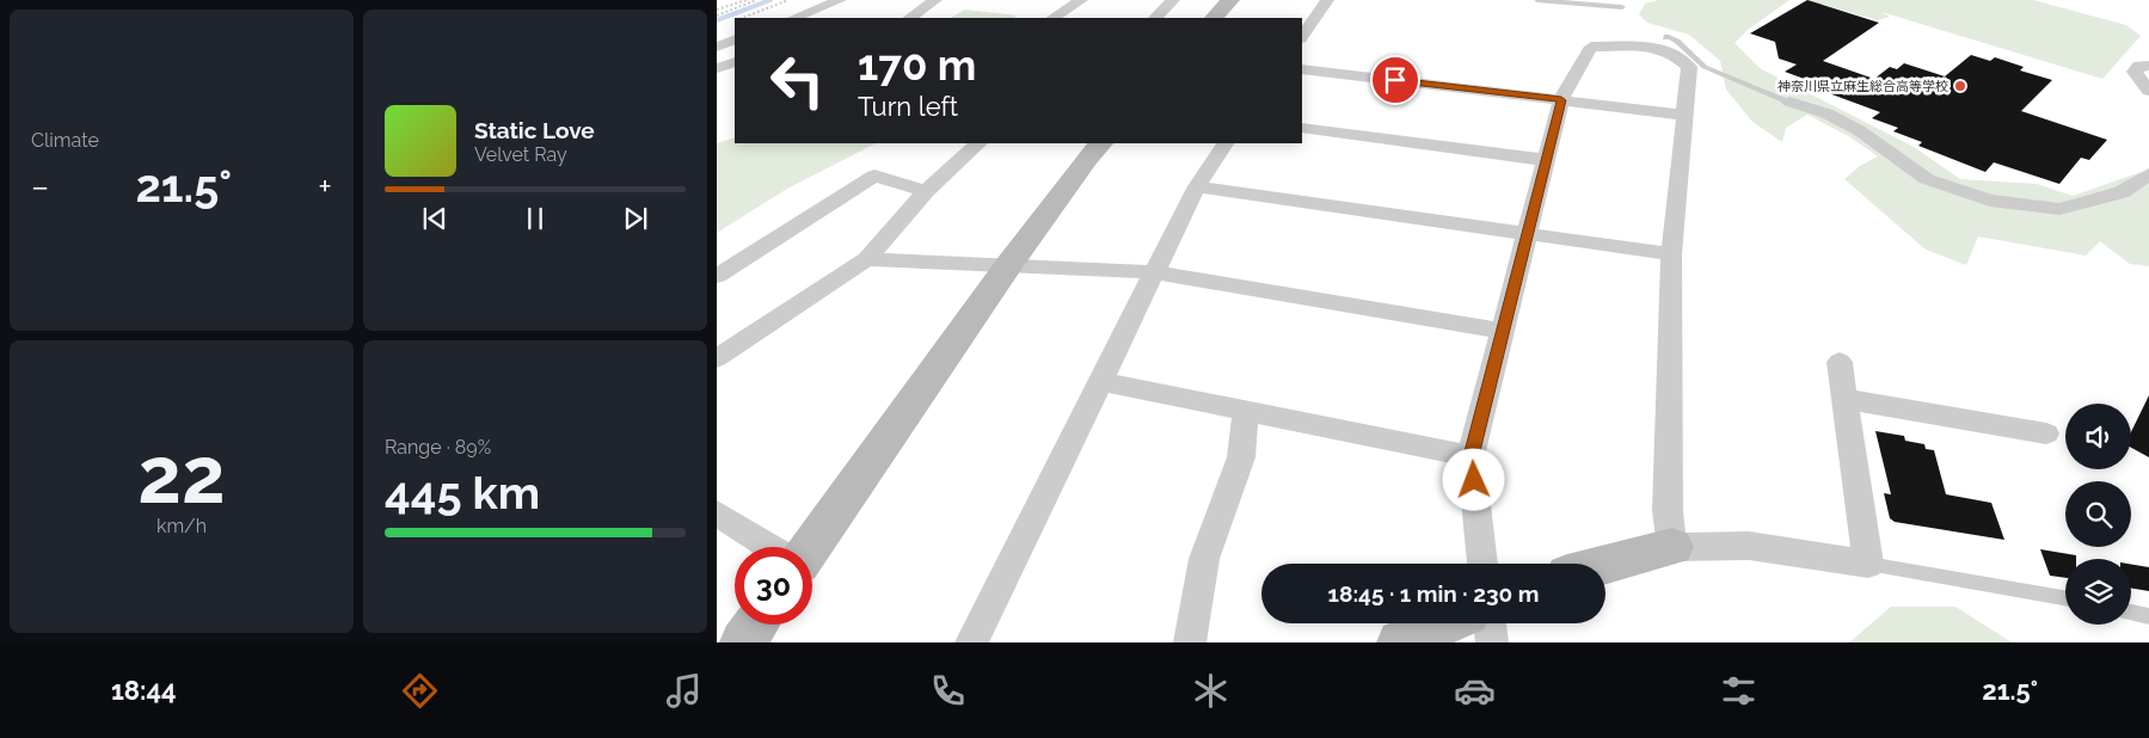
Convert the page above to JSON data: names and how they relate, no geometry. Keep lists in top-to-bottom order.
{
  "places": ["神奈川県立麻生総合高等学校"],
  "page": {
    "tile": [
      "Climate",
      ["22", "km/h"],
      ["Range · 89%", "445 km"]
    ],
    "turn": ["170 m", "Turn left"],
    "song": ["Static Love", "Velvet Ray"],
    "heat": ["−", "21.5°", "+"],
    "limit": "30",
    "trip": "18:45 · 1 min · 230 m",
    "tabs": ["18:44", "21.5°"]
  }
}
